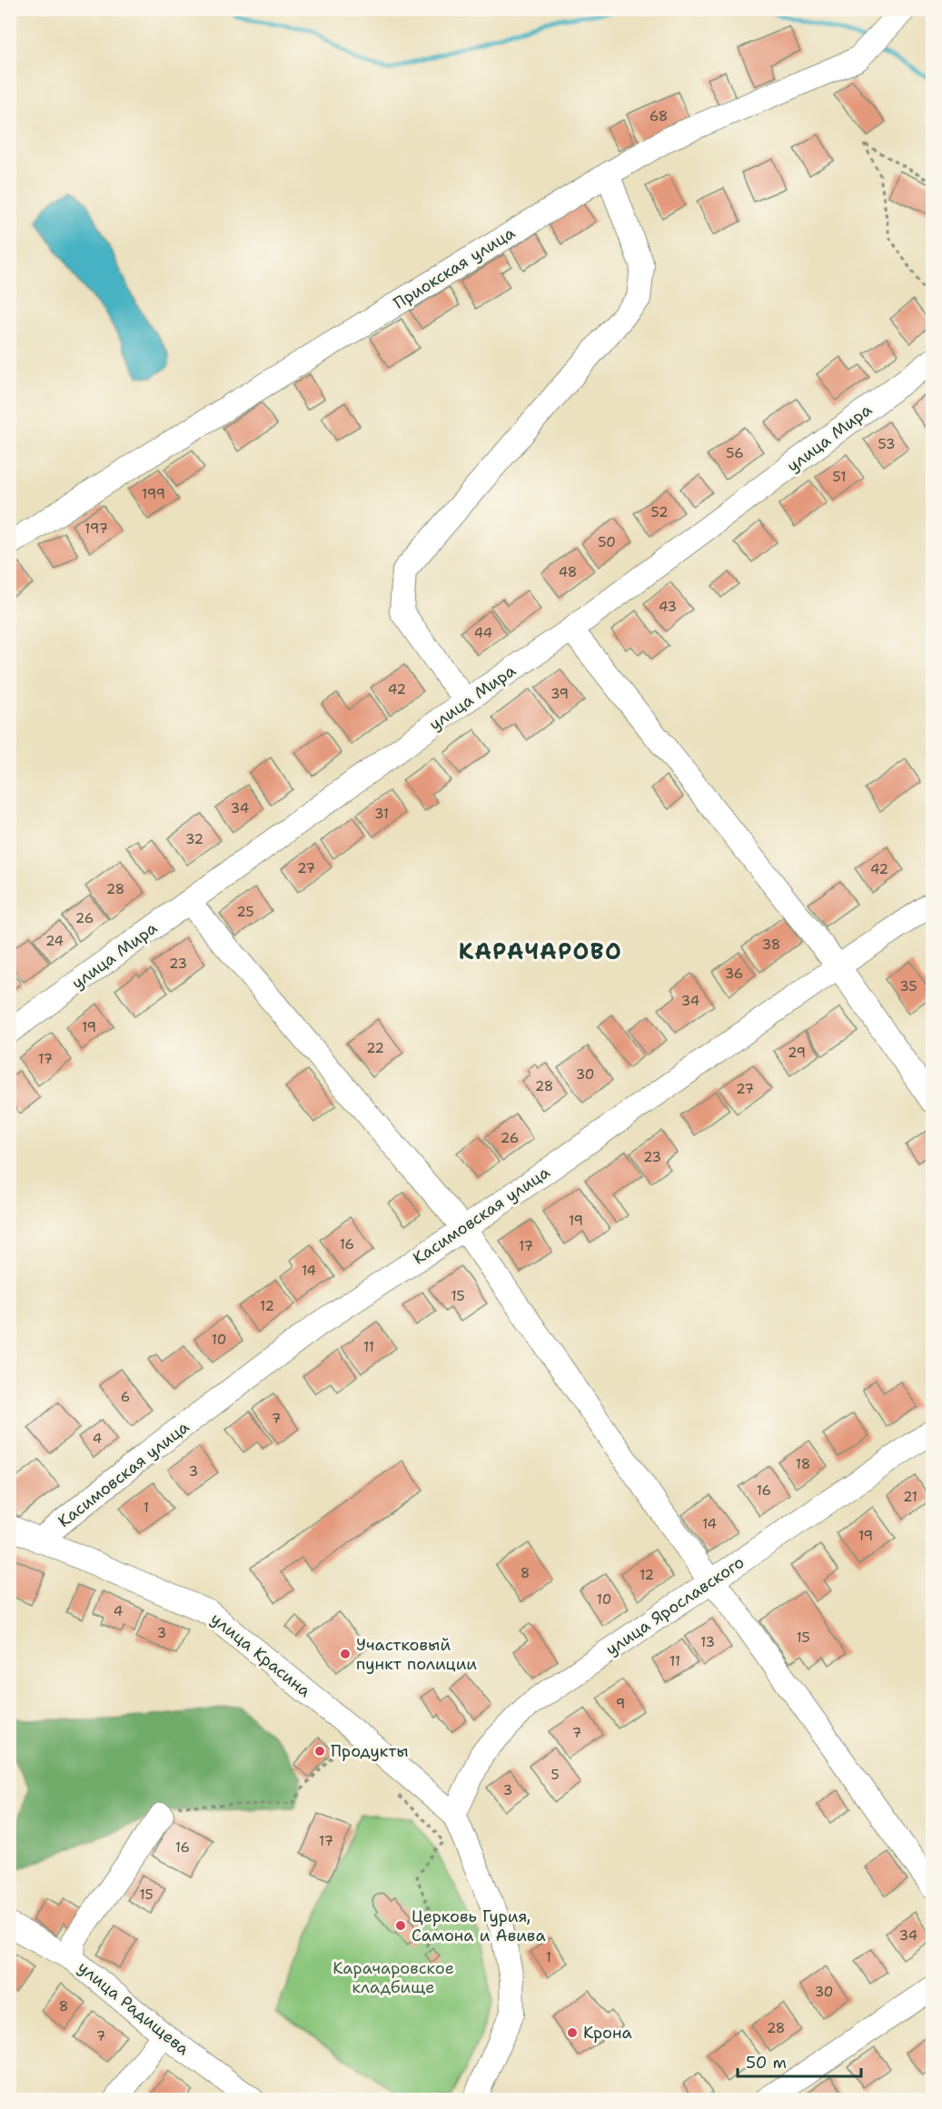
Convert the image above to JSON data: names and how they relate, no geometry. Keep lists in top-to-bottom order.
{
  "streets": {
    "street": [
      "Приокская улица",
      "улица Мира",
      "Касимовская улица",
      "улица Ярославского",
      "улица Красина",
      "улица Радищева"
    ]
  },
  "crossings": [
    ["Касимовская улица", "улица Красина"],
    ["улица Ярославского", "улица Красина"]
  ],
  "districts": ["КАРАЧАРОВО"],
  "parks": ["Карачаровское кладбище"],
  "places": [
    "Участковый пункт полиции",
    "Продукты",
    "Церковь Гурия, Самона и Авива",
    "Крона"
  ],
  "house_numbers": [
    "68",
    "53",
    "56",
    "51",
    "199",
    "52",
    "197",
    "50",
    "48",
    "43",
    "44",
    "42",
    "39",
    "34",
    "31",
    "32",
    "27",
    "42",
    "28",
    "25",
    "26",
    "24",
    "38",
    "23",
    "36",
    "35",
    "34",
    "19",
    "22",
    "29",
    "17",
    "30",
    "28",
    "27",
    "26",
    "23",
    "19",
    "16",
    "17",
    "14",
    "15",
    "12",
    "10",
    "11",
    "6",
    "7",
    "4",
    "18",
    "3",
    "16",
    "21",
    "1",
    "14",
    "19",
    "8",
    "12",
    "10",
    "4",
    "3",
    "15",
    "13",
    "11",
    "9",
    "7",
    "5",
    "3",
    "17",
    "16",
    "15",
    "34",
    "1",
    "30",
    "8",
    "28",
    "7"
  ],
  "scale_bar": "50 m"
}
